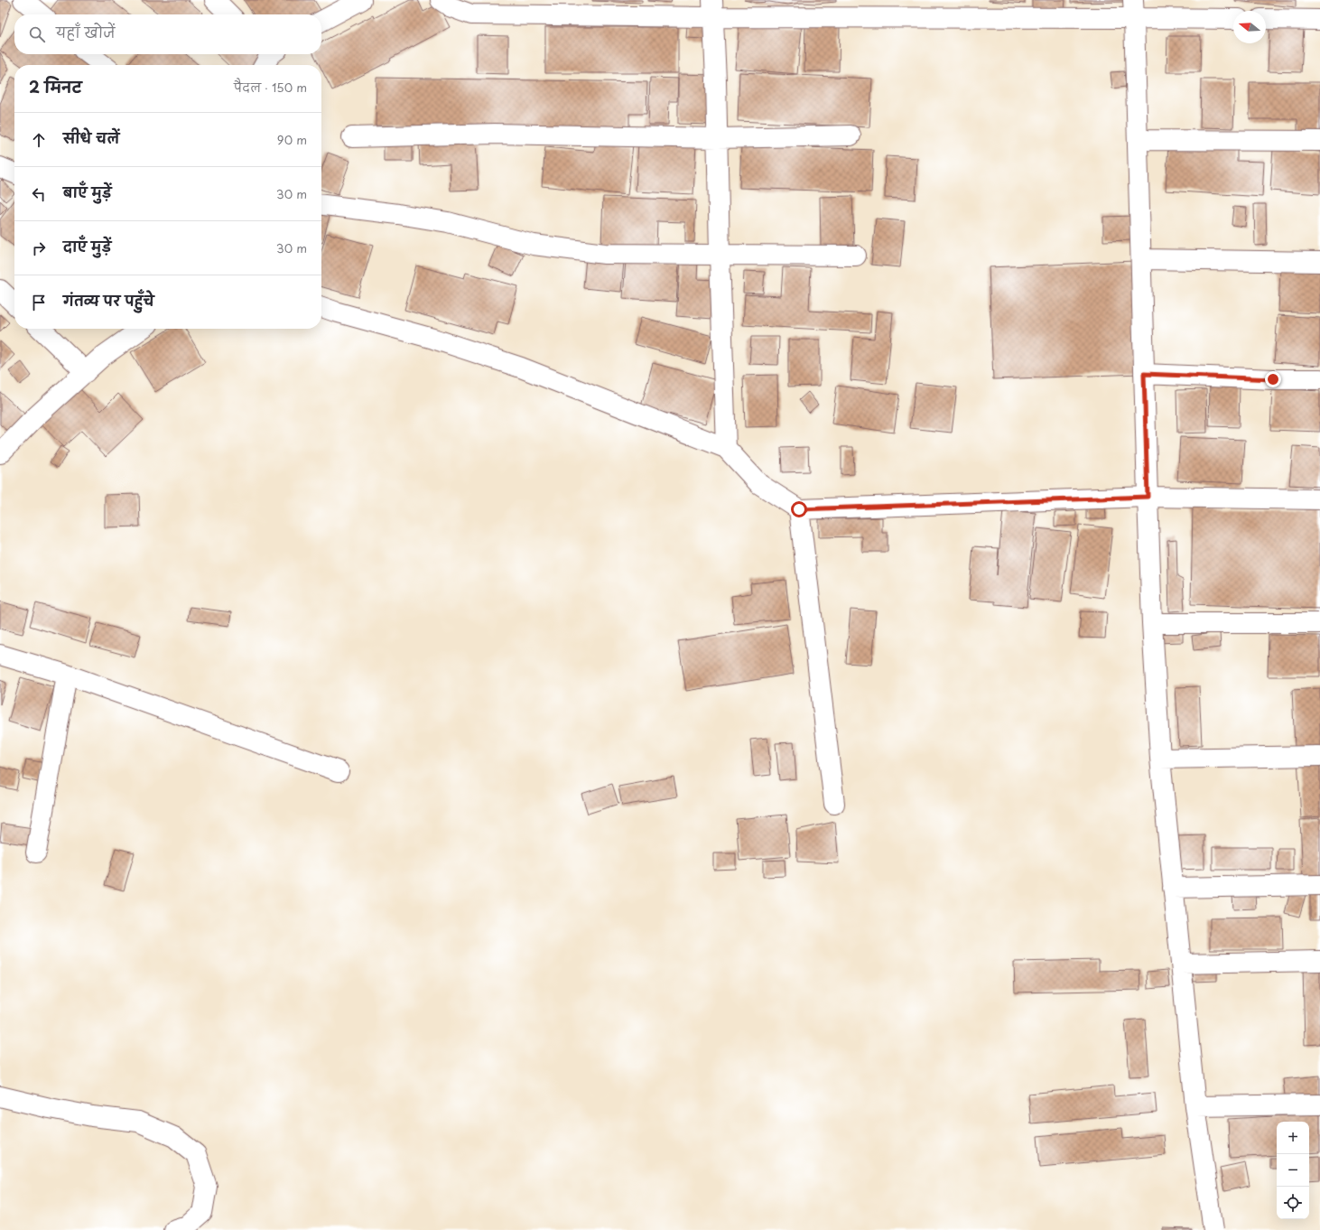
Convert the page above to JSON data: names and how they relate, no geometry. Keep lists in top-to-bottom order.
{
  "north": "left",
  "page": {
    "search": "यहाँ खोजें",
    "heading": ["2 मिनट", "पैदल · 150 m"],
    "list": [
      ["सीधे चलें", "90 m"],
      ["बाएँ मुड़ें", "30 m"],
      ["दाएँ मुड़ें", "30 m"],
      "गंतव्य पर पहुँचे"
    ],
    "map_buttons": ["+", "−"]
  }
}
